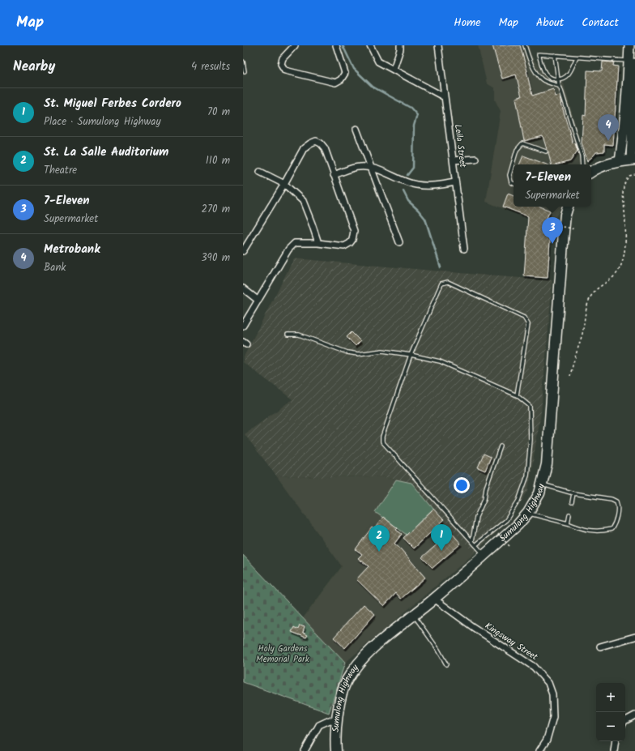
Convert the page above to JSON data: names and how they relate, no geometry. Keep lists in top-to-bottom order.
{
  "streets": {
    "main road": ["Sumulong Highway"],
    "street": ["Leila Street", "Kingsway Street"]
  },
  "crossings": [
    ["Sumulong Highway", "Kingsway Street"]
  ],
  "parks": ["Holy Gardens Memorial Park"],
  "page": {
    "header": "Map",
    "nav": [
      "Home",
      "Map",
      "About",
      "Contact"
    ],
    "heading": ["Nearby", "4 results"],
    "list": [
      {
        "mark": "1",
        "name": "St. Miguel Ferbes Cordero",
        "note": "Place · Sumulong Highway",
        "value": "70 m"
      },
      {
        "mark": "2",
        "name": "St. La Salle Auditorium",
        "note": "Theatre",
        "value": "110 m"
      },
      {
        "mark": "3",
        "name": "7-Eleven",
        "note": "Supermarket",
        "value": "270 m"
      },
      {
        "mark": "4",
        "name": "Metrobank",
        "note": "Bank",
        "value": "390 m"
      }
    ],
    "pins": [
      "4",
      "3",
      "1",
      "2"
    ],
    "popup": ["7-Eleven", "Supermarket"],
    "map_buttons": ["+", "−"]
  }
}
